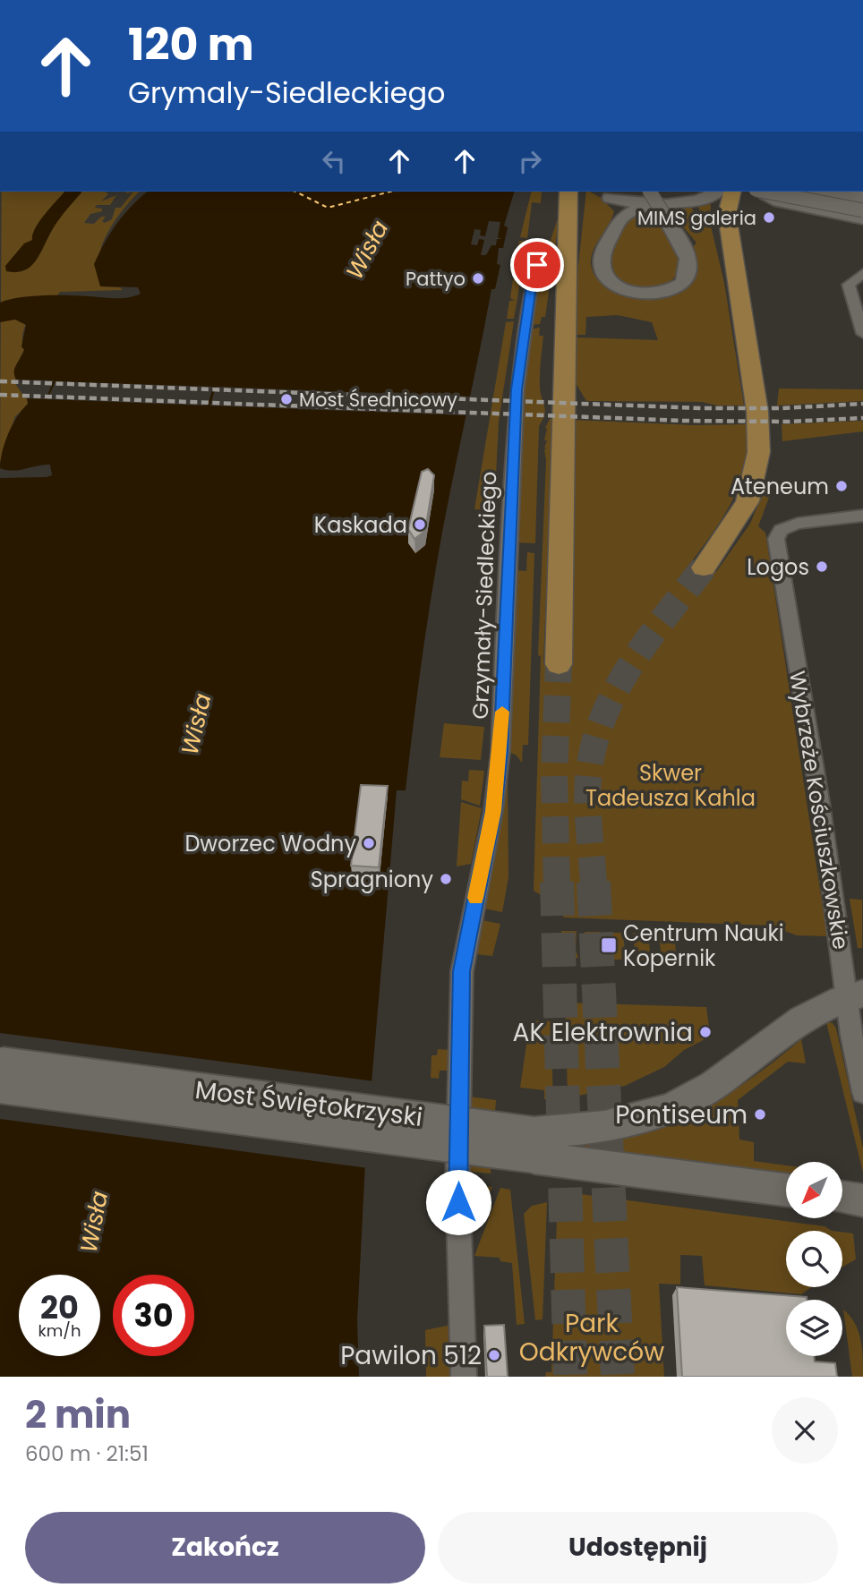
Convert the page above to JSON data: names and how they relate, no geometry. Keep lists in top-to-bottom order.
{
  "streets": {
    "street": ["Grzymały-Siedleckiego", "Wybrzeże Kościuszkowskie", "Most Świętokrzyski"]
  },
  "crossings": [
    ["Wybrzeże Kościuszkowskie", "Most Świętokrzyski"]
  ],
  "water": ["Wisła"],
  "parks": ["Skwer Tadeusza Kahla", "Park Odkrywców"],
  "places": {
    "other": [
      "MIMS galeria",
      "Pattyo",
      "Most Średnicowy",
      "Ateneum",
      "Kaskada",
      "Logos",
      "Dworzec Wodny",
      "Spragniony",
      "AK Elektrownia",
      "Pontiseum",
      "Pawilon 512"
    ],
    "transit": ["Centrum Nauki Kopernik"]
  },
  "north": "bottom left",
  "page": {
    "turn": ["120 m", "Grymaly-Siedleckiego"],
    "speed": "20 km/h",
    "limit": "30",
    "heading": ["2 min", "600 m · 21:51"],
    "buttons": ["Zakończ", "Udostępnij"]
  }
}
